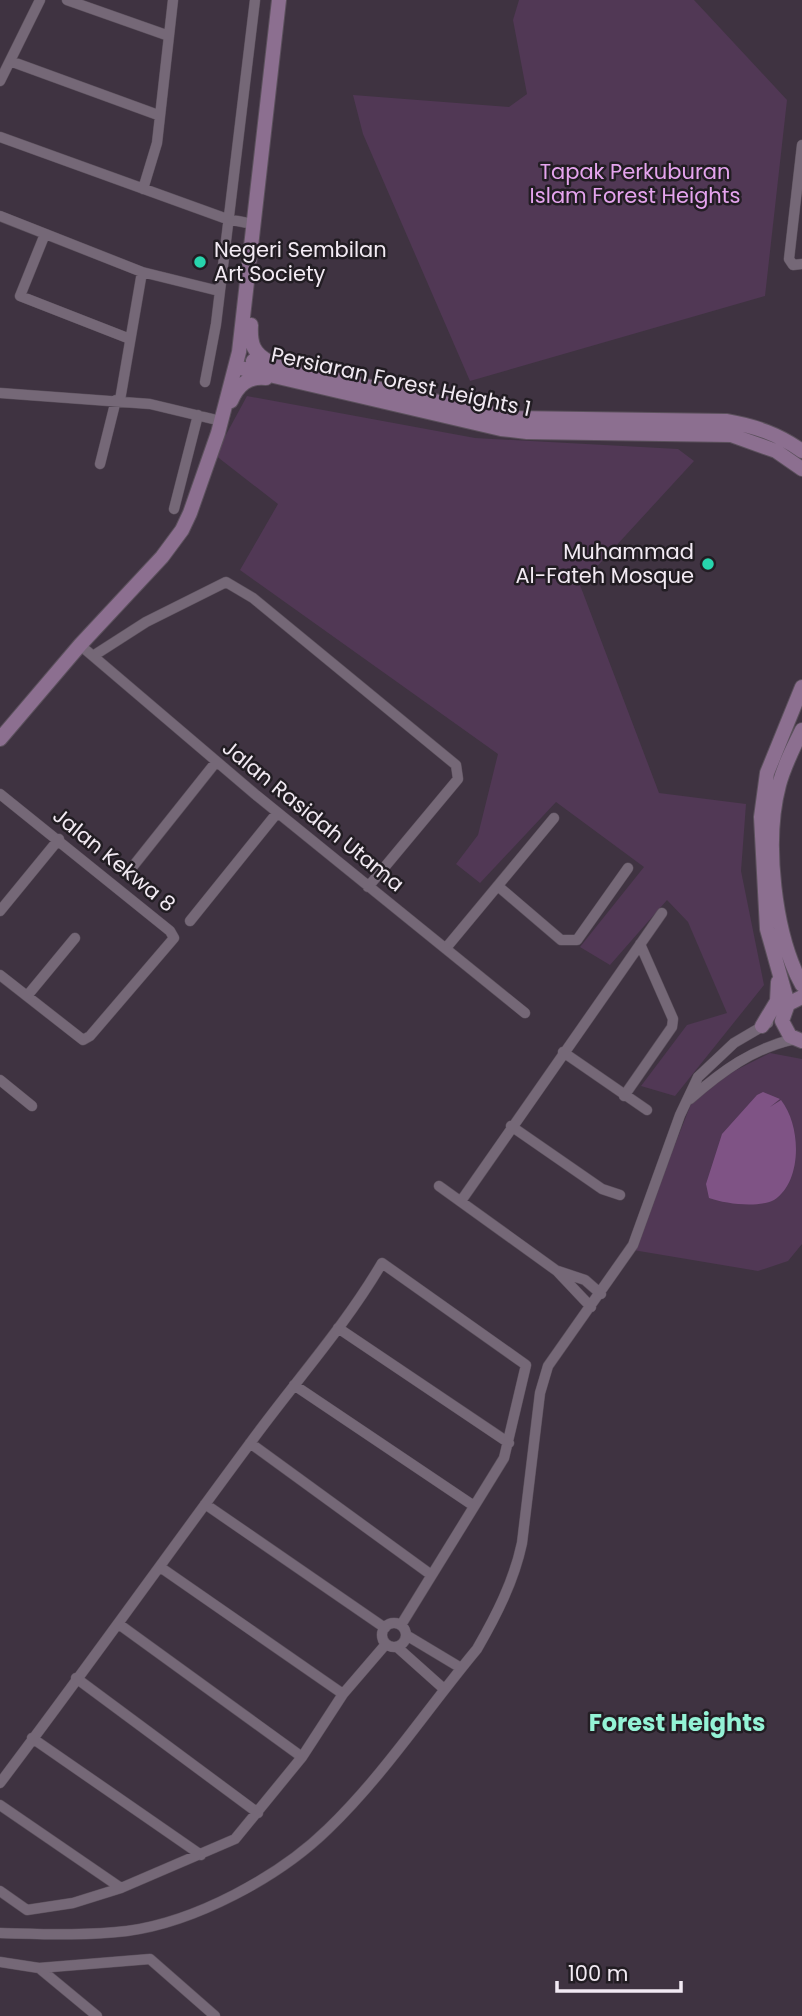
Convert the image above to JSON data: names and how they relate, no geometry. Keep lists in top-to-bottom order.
{
  "streets": {
    "street": ["Persiaran Forest Heights 1", "Jalan Rasidah Utama", "Jalan Kekwa 8"]
  },
  "districts": ["Forest Heights"],
  "parks": ["Tapak Perkuburan Islam Forest Heights"],
  "places": ["Negeri Sembilan Art Society", "Muhammad Al-Fateh Mosque"],
  "scale_bar": "100 m"
}
